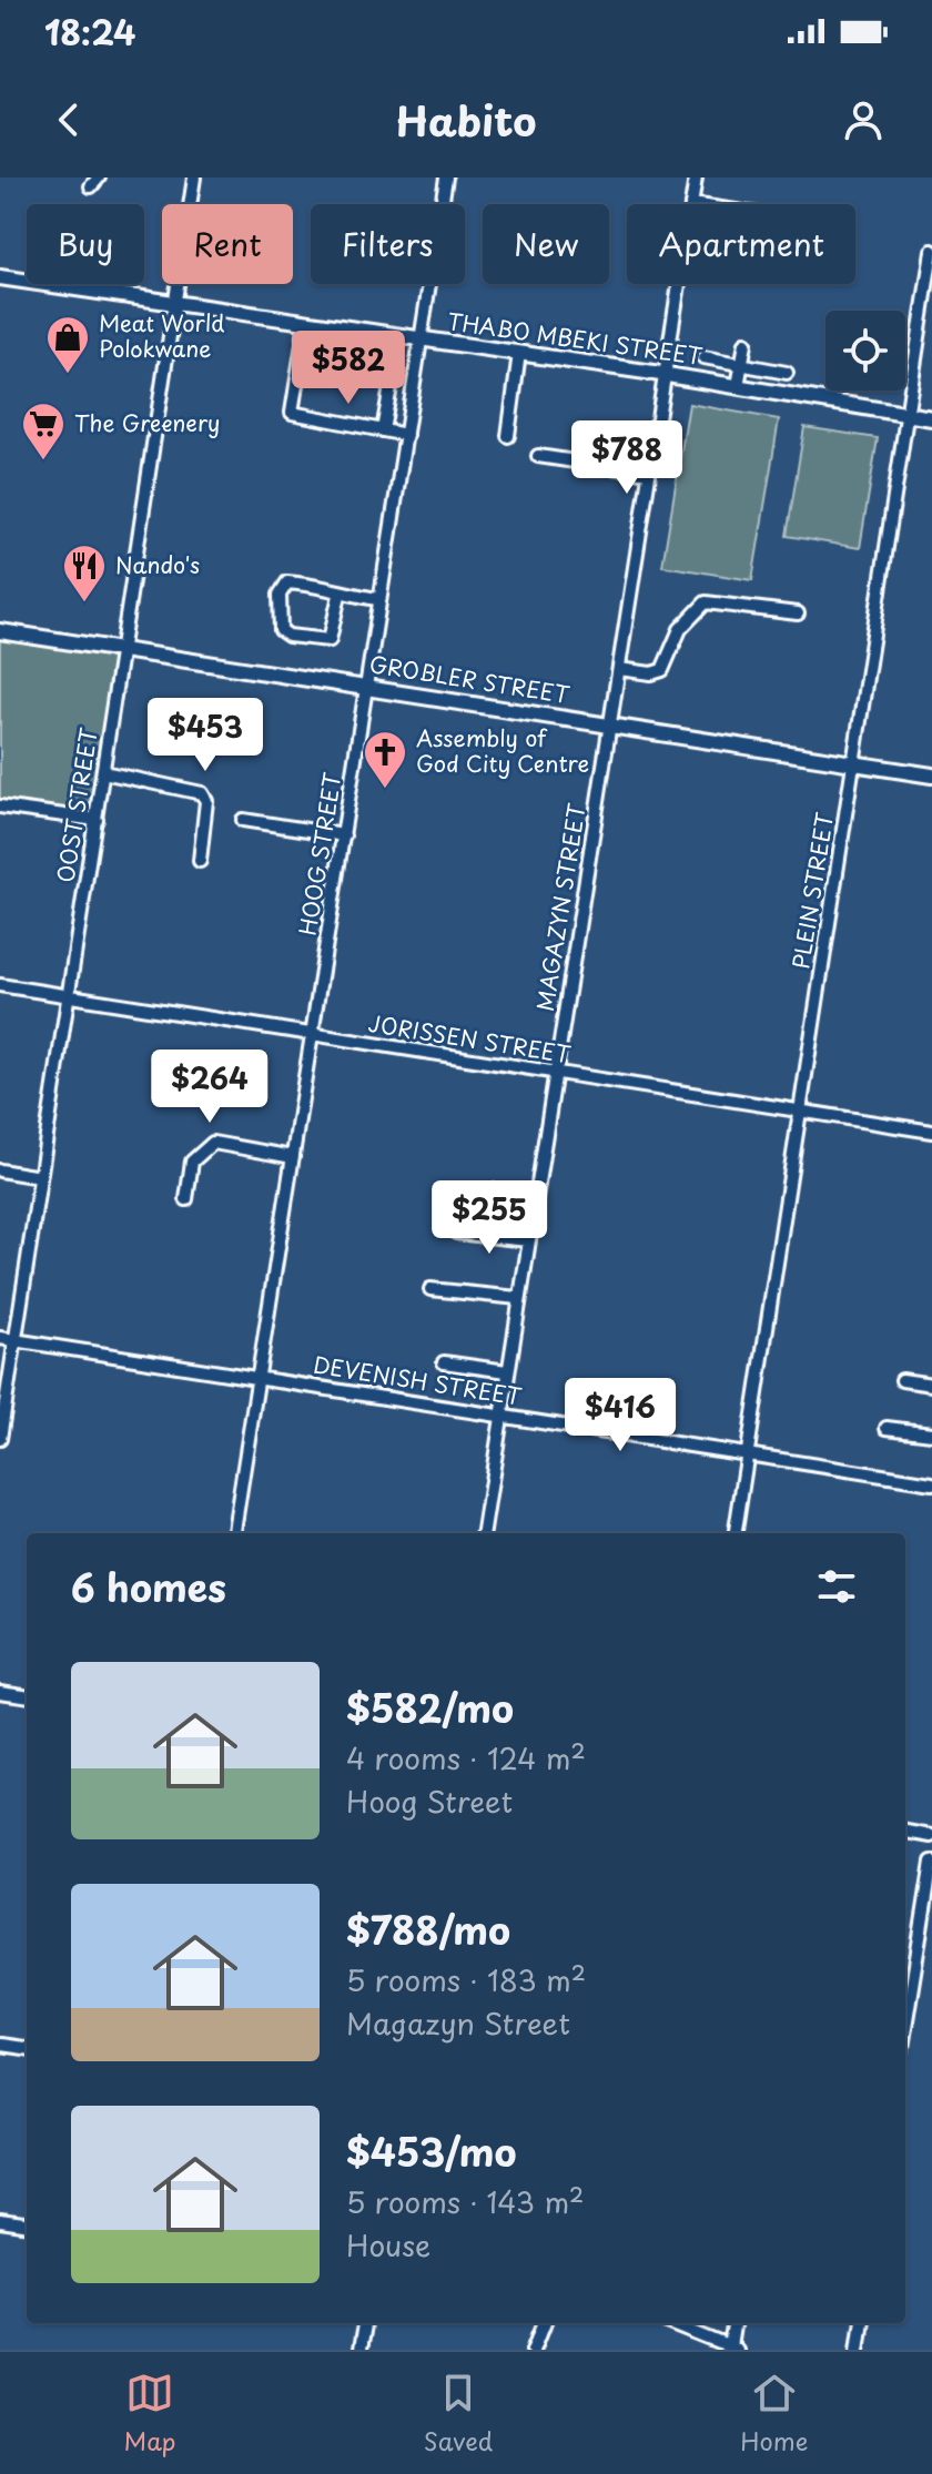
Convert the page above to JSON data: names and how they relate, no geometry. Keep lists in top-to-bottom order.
{
  "streets": {
    "main road": ["THABO MBEKI STREET", "GROBLER STREET"],
    "street": [
      "OOST STREET",
      "HOOG STREET",
      "PLEIN STREET",
      "MAGAZYN STREET",
      "JORISSEN STREET",
      "DEVENISH STREET"
    ]
  },
  "crossings": [
    ["THABO MBEKI STREET", "OOST STREET"],
    ["THABO MBEKI STREET", "HOOG STREET"],
    ["THABO MBEKI STREET", "PLEIN STREET"],
    ["THABO MBEKI STREET", "MAGAZYN STREET"],
    ["GROBLER STREET", "OOST STREET"],
    ["GROBLER STREET", "HOOG STREET"],
    ["GROBLER STREET", "PLEIN STREET"],
    ["GROBLER STREET", "MAGAZYN STREET"],
    ["OOST STREET", "JORISSEN STREET"],
    ["OOST STREET", "DEVENISH STREET"],
    ["HOOG STREET", "JORISSEN STREET"],
    ["HOOG STREET", "DEVENISH STREET"],
    ["PLEIN STREET", "JORISSEN STREET"],
    ["PLEIN STREET", "DEVENISH STREET"],
    ["MAGAZYN STREET", "JORISSEN STREET"],
    ["MAGAZYN STREET", "DEVENISH STREET"]
  ],
  "places": {
    "shop": ["Meat World Polokwane"],
    "supermarket": ["The Greenery"],
    "restaurant": ["Nando's"],
    "church": ["Assembly of God City Centre"]
  },
  "page": {
    "status": "18:24",
    "header": "Habito",
    "chip": [
      "Buy",
      "Rent",
      "Filters",
      "New",
      "Apartment"
    ],
    "price": [
      "$582",
      "$788",
      "$453",
      "$264",
      "$255",
      "$416"
    ],
    "heading": "6 homes",
    "list": [
      {
        "name": "$582/mo",
        "note": "4 rooms · 124 m² · Hoog Street"
      },
      {
        "name": "$788/mo",
        "note": "5 rooms · 183 m² · Magazyn Street"
      },
      {
        "name": "$453/mo",
        "note": "5 rooms · 143 m² · House"
      }
    ],
    "tabs": ["Map", "Saved", "Home"]
  }
}
